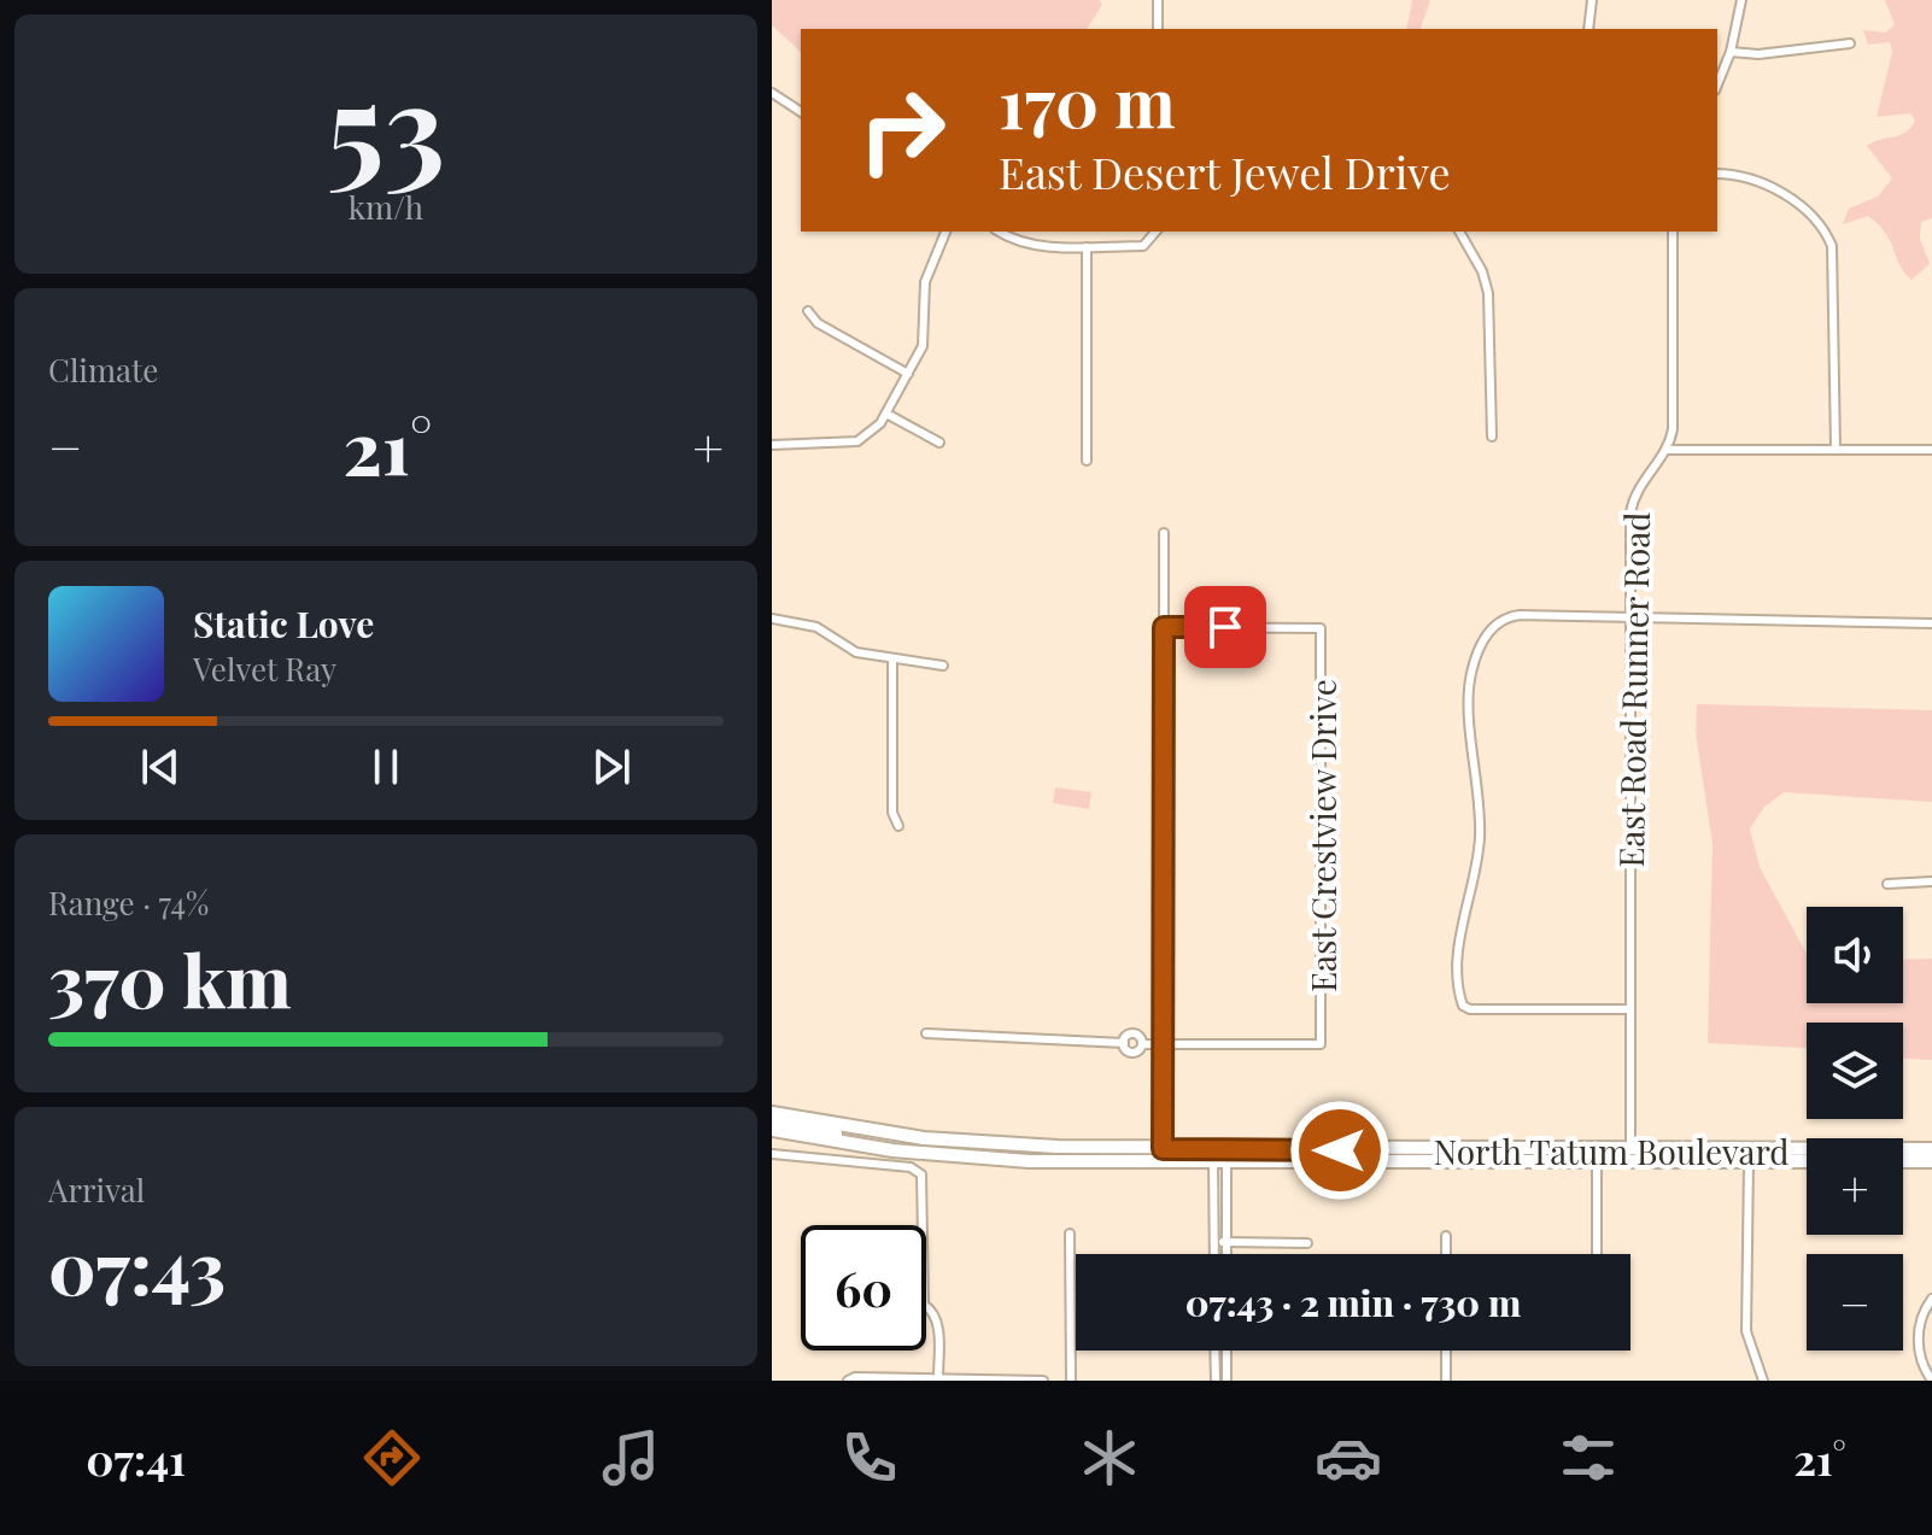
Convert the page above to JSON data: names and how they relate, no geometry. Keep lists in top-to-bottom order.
{
  "streets": {
    "main road": ["North Tatum Boulevard"],
    "street": ["East Road Runner Road", "East Crestview Drive"]
  },
  "crossings": [
    ["East Road Runner Road", "North Tatum Boulevard"]
  ],
  "page": {
    "tile": [
      ["53", "km/h"],
      "Climate",
      ["Range · 74%", "370 km"],
      ["Arrival", "07:43"]
    ],
    "turn": ["170 m", "East Desert Jewel Drive"],
    "heat": ["−", "21°", "+"],
    "song": ["Static Love", "Velvet Ray"],
    "map_buttons": ["+", "−"],
    "limit": "60",
    "trip": "07:43 · 2 min · 730 m",
    "tabs": ["07:41", "21°"]
  }
}
